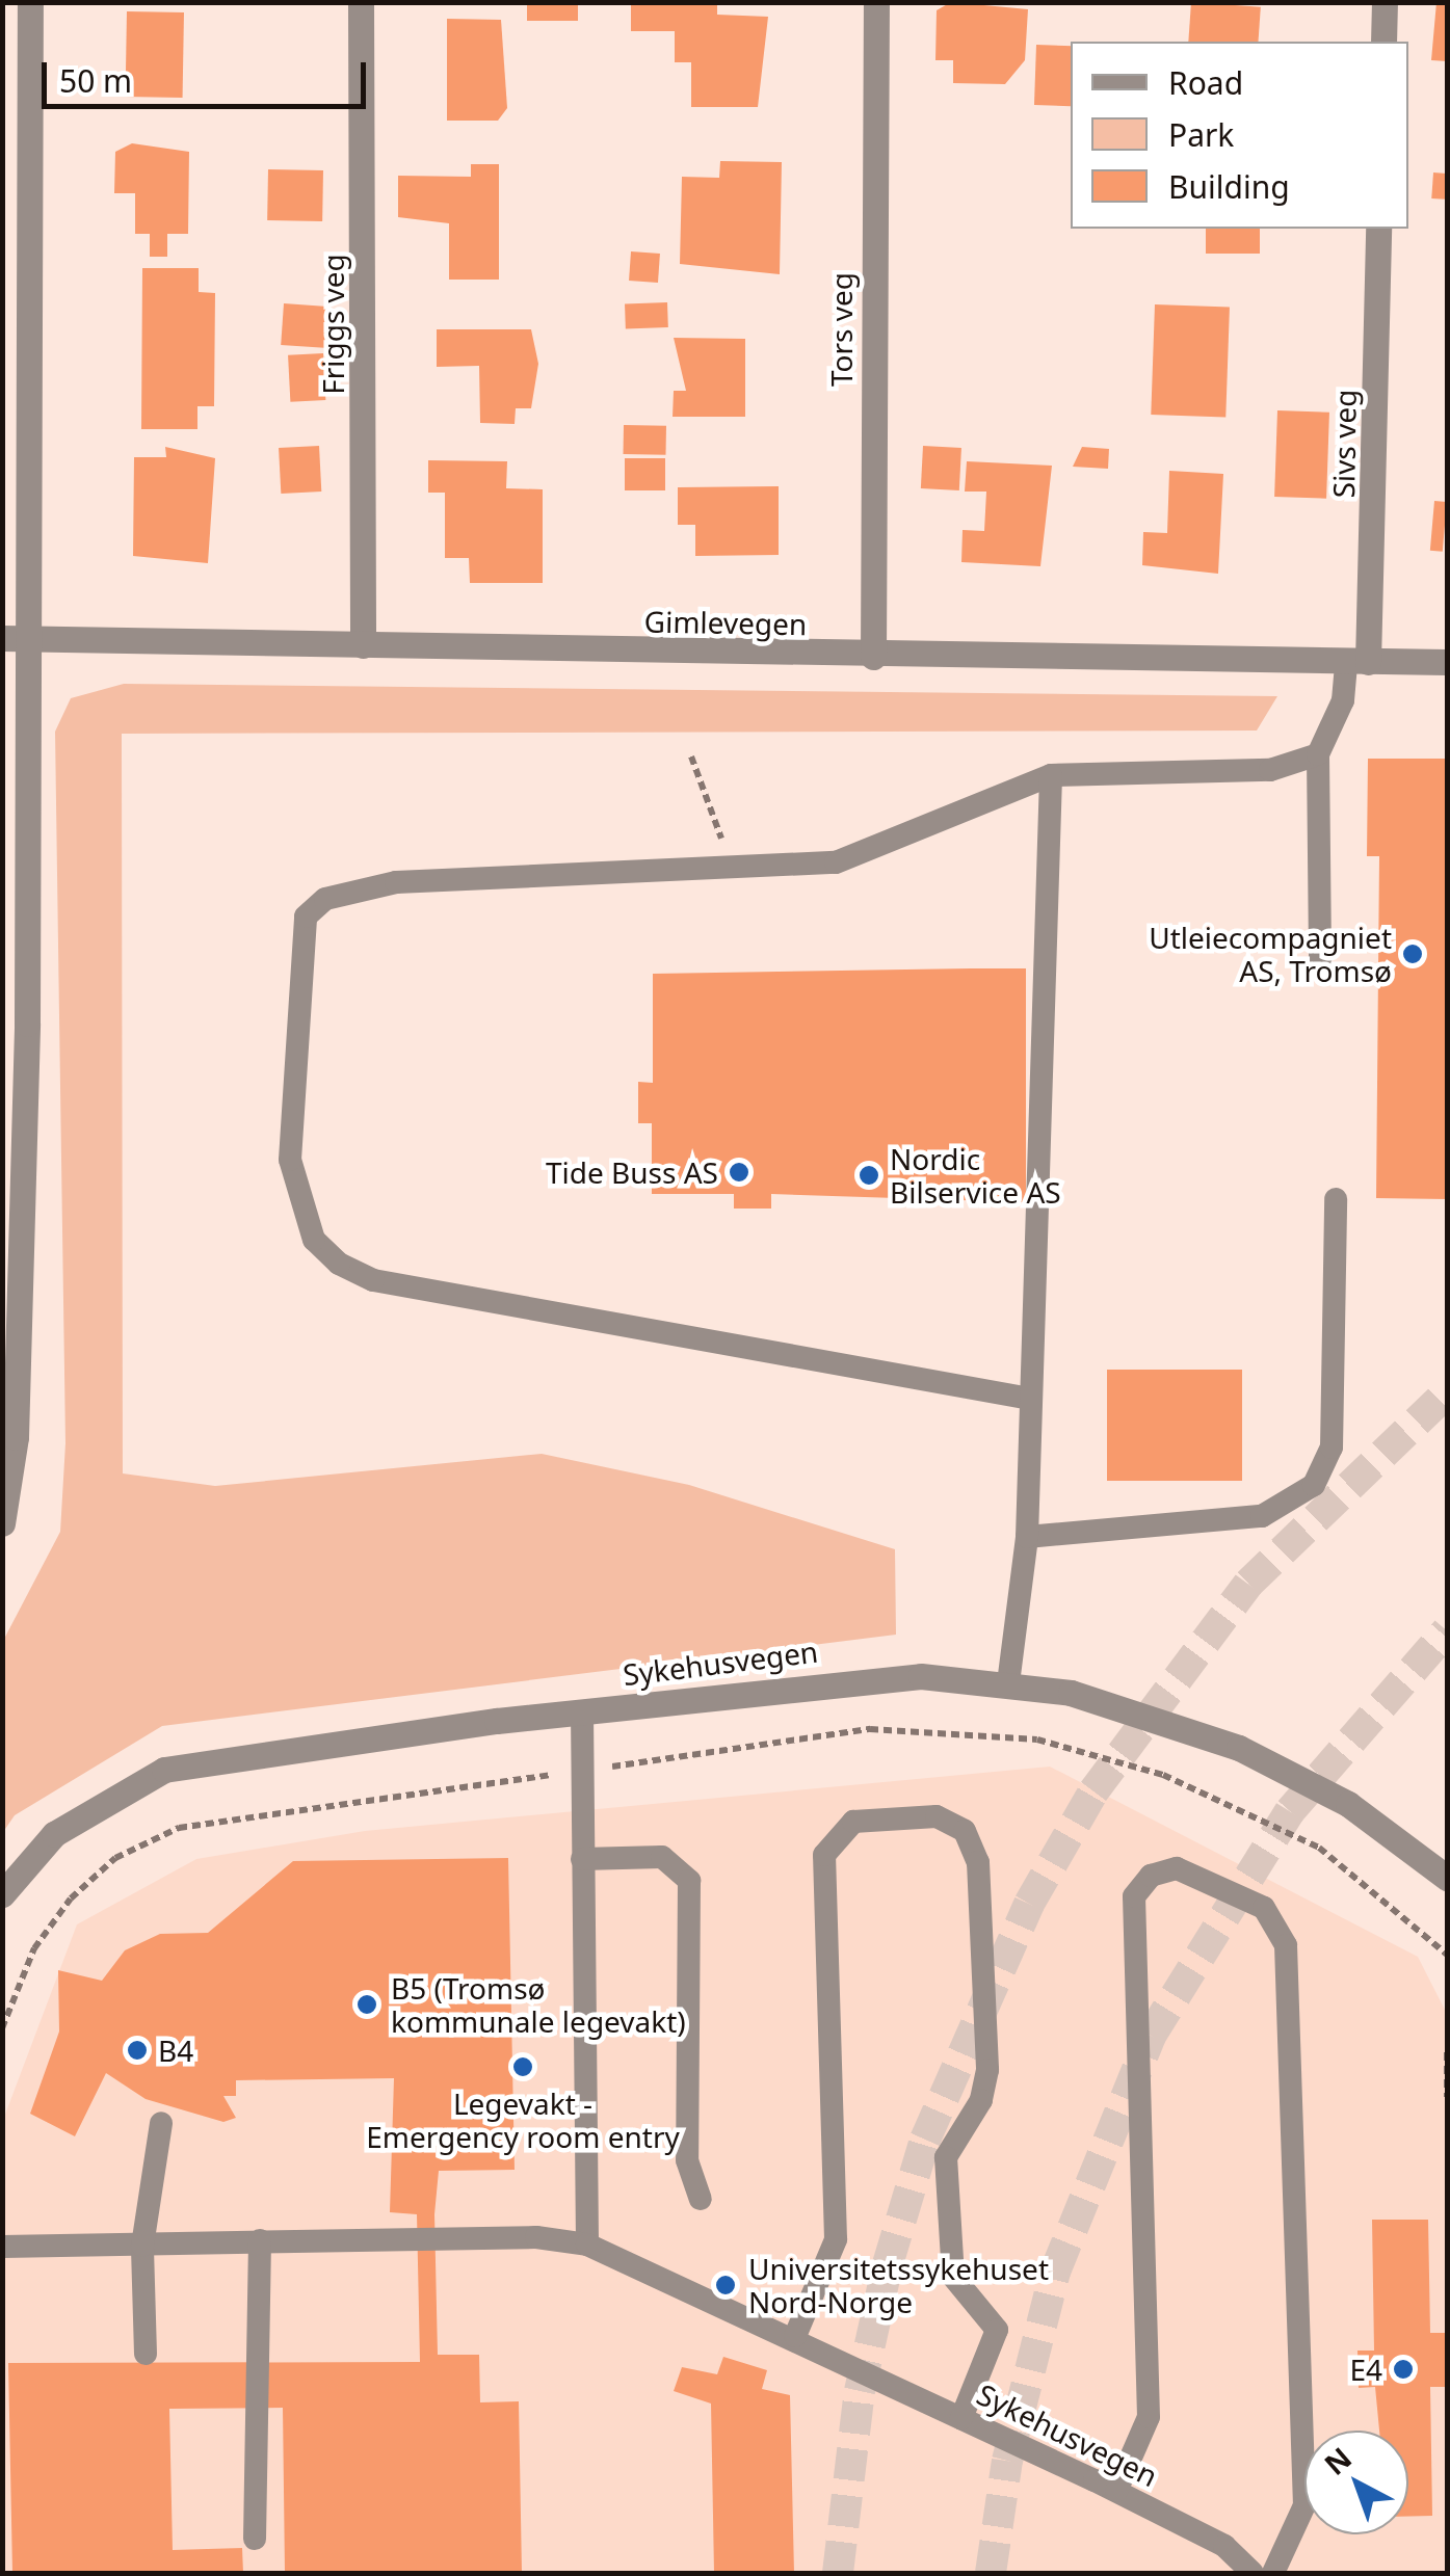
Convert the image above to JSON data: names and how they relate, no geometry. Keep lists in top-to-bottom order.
{
  "streets": {
    "street": [
      "Friggs veg",
      "Tors veg",
      "Sivs veg",
      "Gimlevegen",
      "Sykehusvegen"
    ]
  },
  "crossings": [
    ["Friggs veg", "Gimlevegen"],
    ["Tors veg", "Gimlevegen"],
    ["Sivs veg", "Gimlevegen"]
  ],
  "places": [
    "Utleiecompagniet AS, Tromsø",
    "Tide Buss AS",
    "Nordic Bilservice AS",
    "B5 (Tromsø kommunale legevakt)",
    "B4",
    "Legevakt - Emergency room entry",
    "Universitetssykehuset Nord-Norge",
    "E4"
  ],
  "legend": ["Road", "Park", "Building"],
  "scale_bar": "50 m",
  "north": "top left"
}
